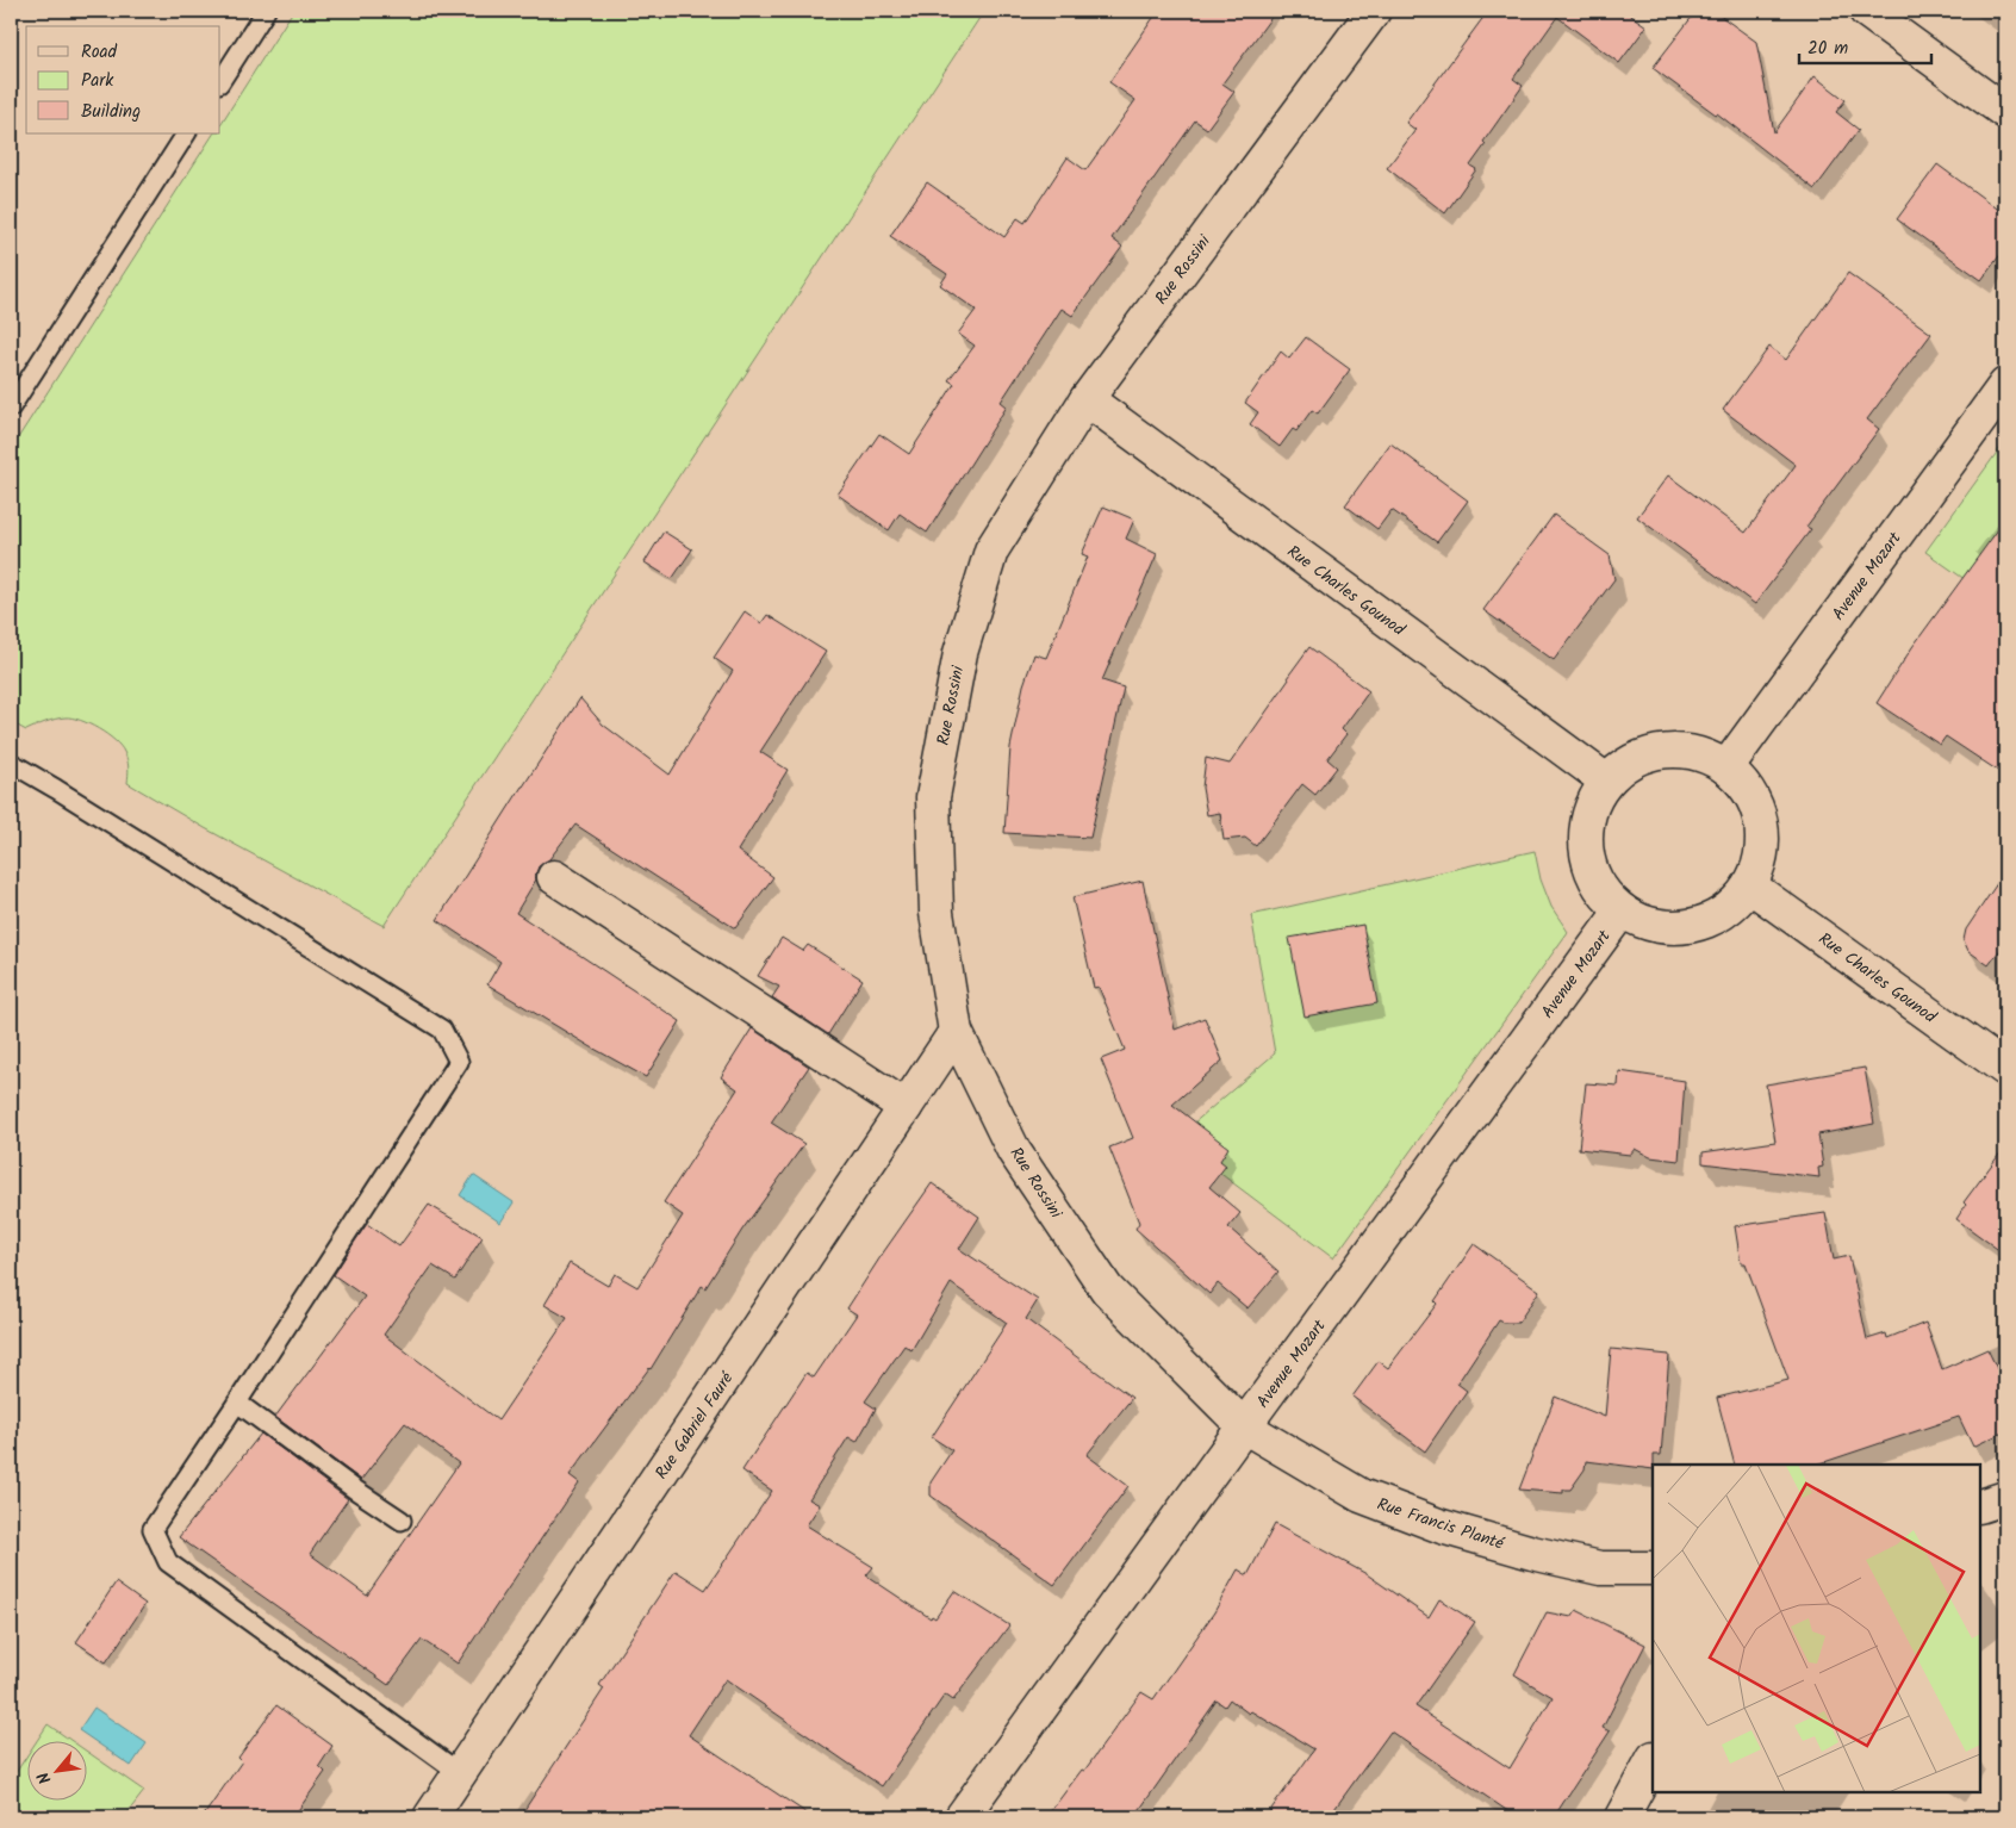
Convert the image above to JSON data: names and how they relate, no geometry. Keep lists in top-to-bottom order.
{
  "streets": {
    "street": [
      "Rue Rossini",
      "Avenue Mozart",
      "Rue Charles Gounod",
      "Rue Gabriel Fauré",
      "Rue Francis Planté"
    ]
  },
  "crossings": [
    ["Rue Rossini", "Avenue Mozart"],
    ["Rue Rossini", "Rue Charles Gounod"],
    ["Rue Rossini", "Rue Gabriel Fauré"],
    ["Rue Rossini", "Rue Francis Planté"],
    ["Avenue Mozart", "Rue Charles Gounod"],
    ["Avenue Mozart", "Rue Francis Planté"]
  ],
  "legend": ["Road", "Park", "Building"],
  "scale_bar": "20 m",
  "north": "bottom left"
}
